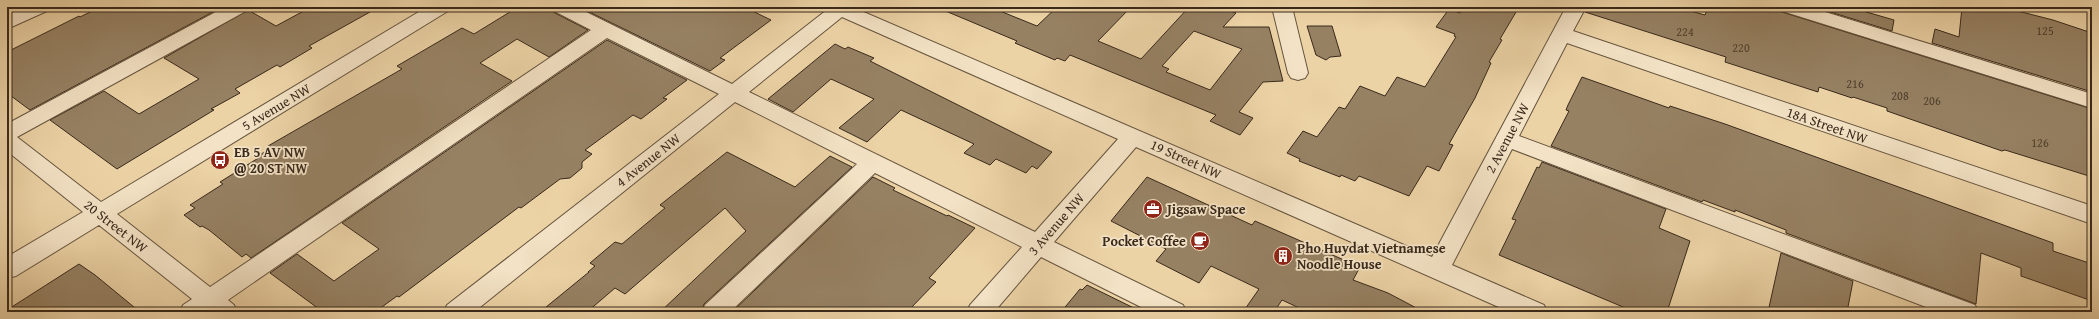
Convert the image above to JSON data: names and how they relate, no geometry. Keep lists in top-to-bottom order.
{
  "streets": {
    "street": [
      "5 Avenue NW",
      "18A Street NW",
      "2 Avenue NW",
      "19 Street NW",
      "4 Avenue NW",
      "3 Avenue NW",
      "20 Street NW"
    ]
  },
  "crossings": [
    ["5 Avenue NW", "20 Street NW"],
    ["18A Street NW", "2 Avenue NW"],
    ["2 Avenue NW", "19 Street NW"],
    ["19 Street NW", "4 Avenue NW"],
    ["19 Street NW", "3 Avenue NW"]
  ],
  "places": {
    "bus stop": ["EB 5 AV NW @ 20 ST NW"],
    "office": ["Jigsaw Space"],
    "cafe": ["Pocket Coffee"],
    "building": ["Pho Huydat Vietnamese Noodle House"]
  },
  "house_numbers": [
    "125",
    "224",
    "220",
    "216",
    "208",
    "206",
    "126"
  ]
}
